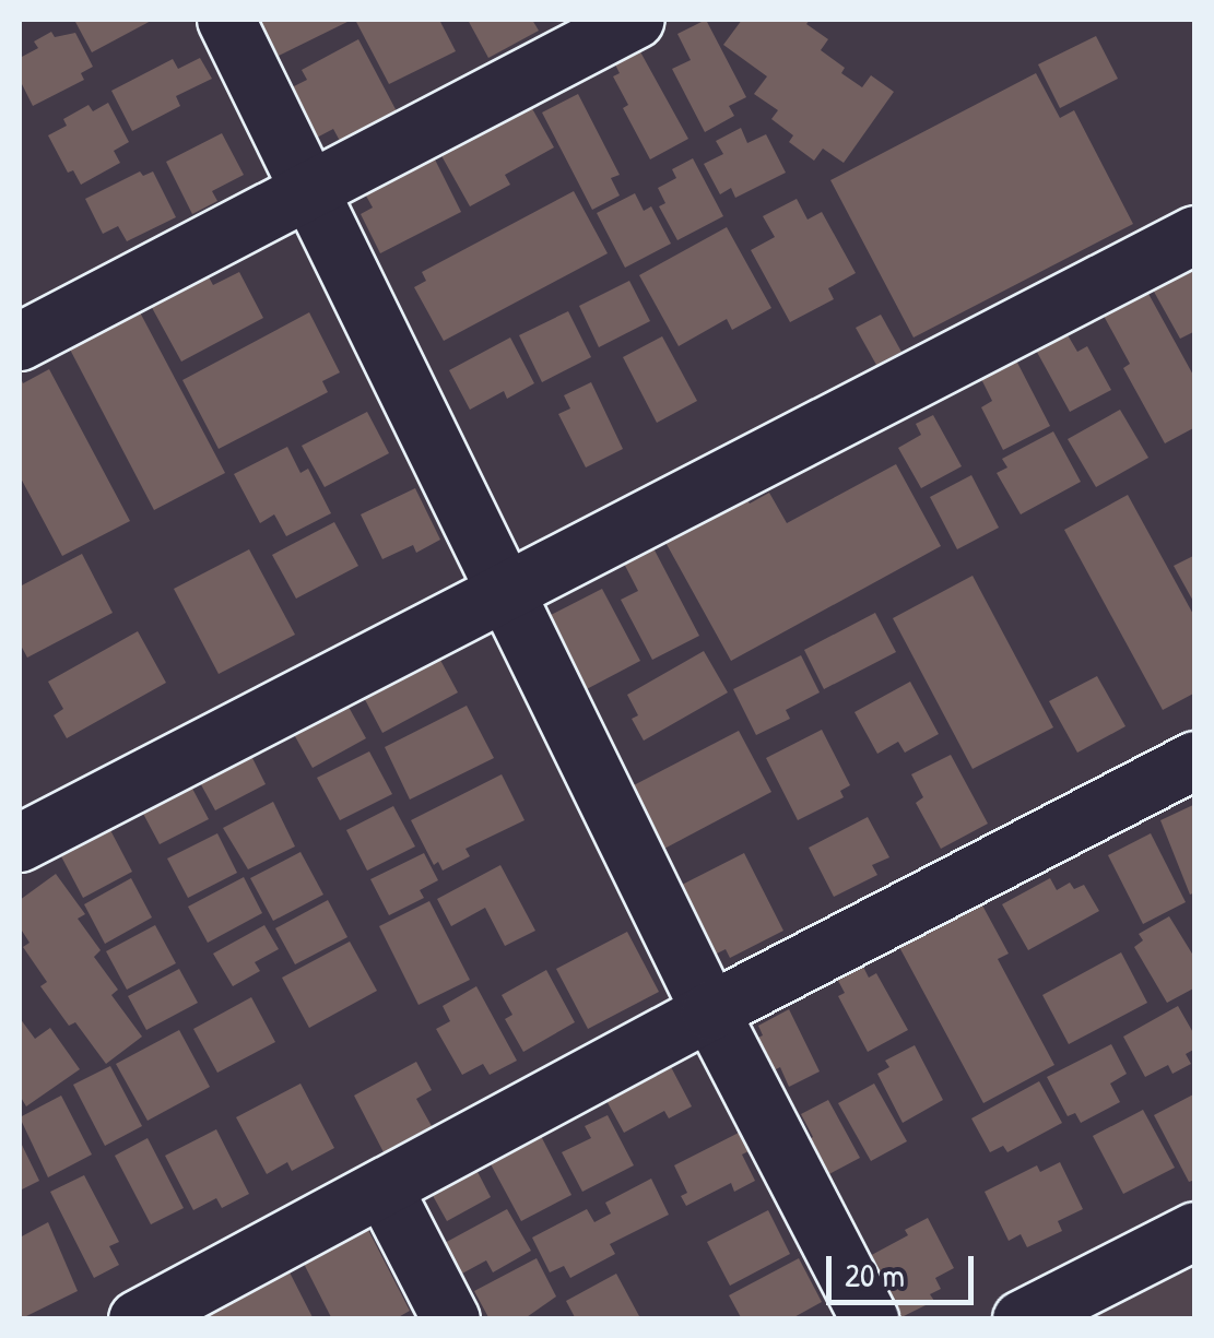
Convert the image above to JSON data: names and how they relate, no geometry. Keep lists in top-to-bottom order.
{
  "scale_bar": "20 m"
}
